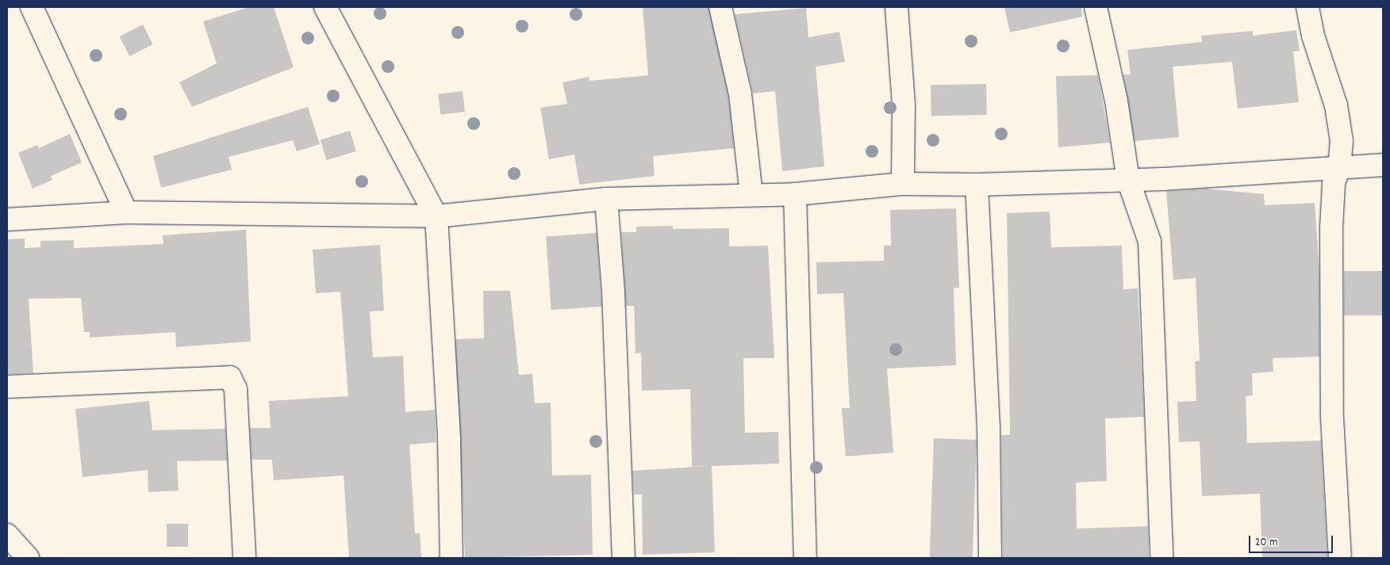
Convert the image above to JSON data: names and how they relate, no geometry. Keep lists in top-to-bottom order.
{
  "scale_bar": "20 m"
}
